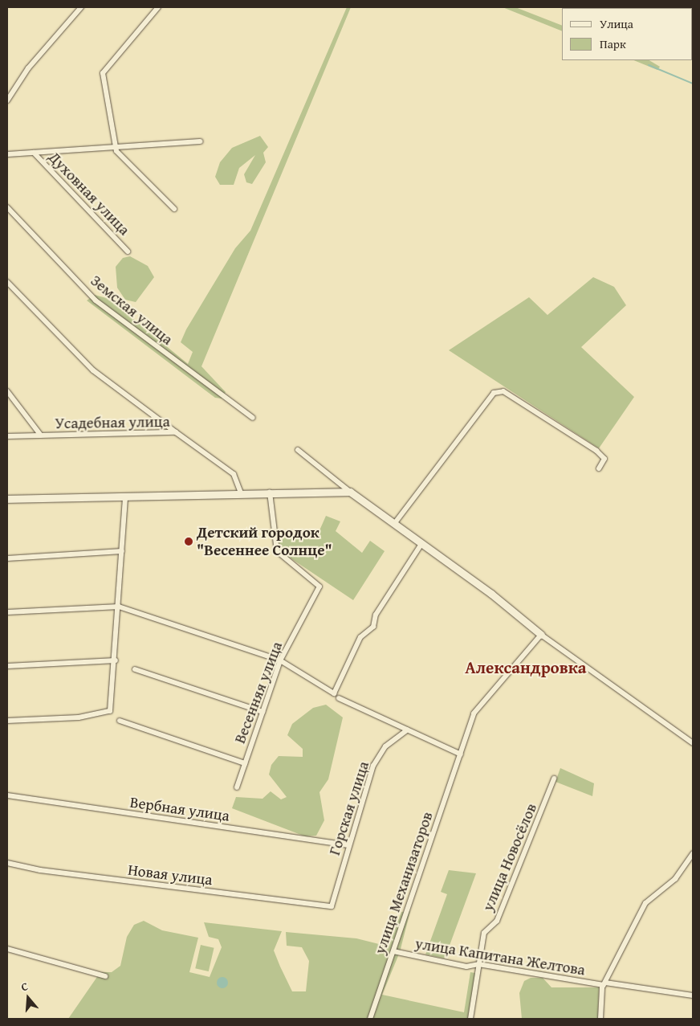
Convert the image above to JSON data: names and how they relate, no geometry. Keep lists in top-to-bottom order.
{
  "streets": {
    "street": [
      "Духовная улица",
      "Земская улица",
      "Усадебная улица",
      "Весенняя улица",
      "Горская улица",
      "Вербная улица",
      "улица Новосёлов",
      "Новая улица",
      "улица Механизаторов",
      "улица Капитана Желтова"
    ]
  },
  "crossings": [
    ["Горская улица", "Вербная улица"],
    ["Горская улица", "Новая улица"],
    ["улица Новосёлов", "улица Капитана Желтова"],
    ["улица Механизаторов", "улица Капитана Желтова"]
  ],
  "districts": ["Александровка"],
  "places": ["Детский городок \"Весеннее Солнце\""],
  "legend": ["Улица", "Парк"],
  "north": "top"
}
